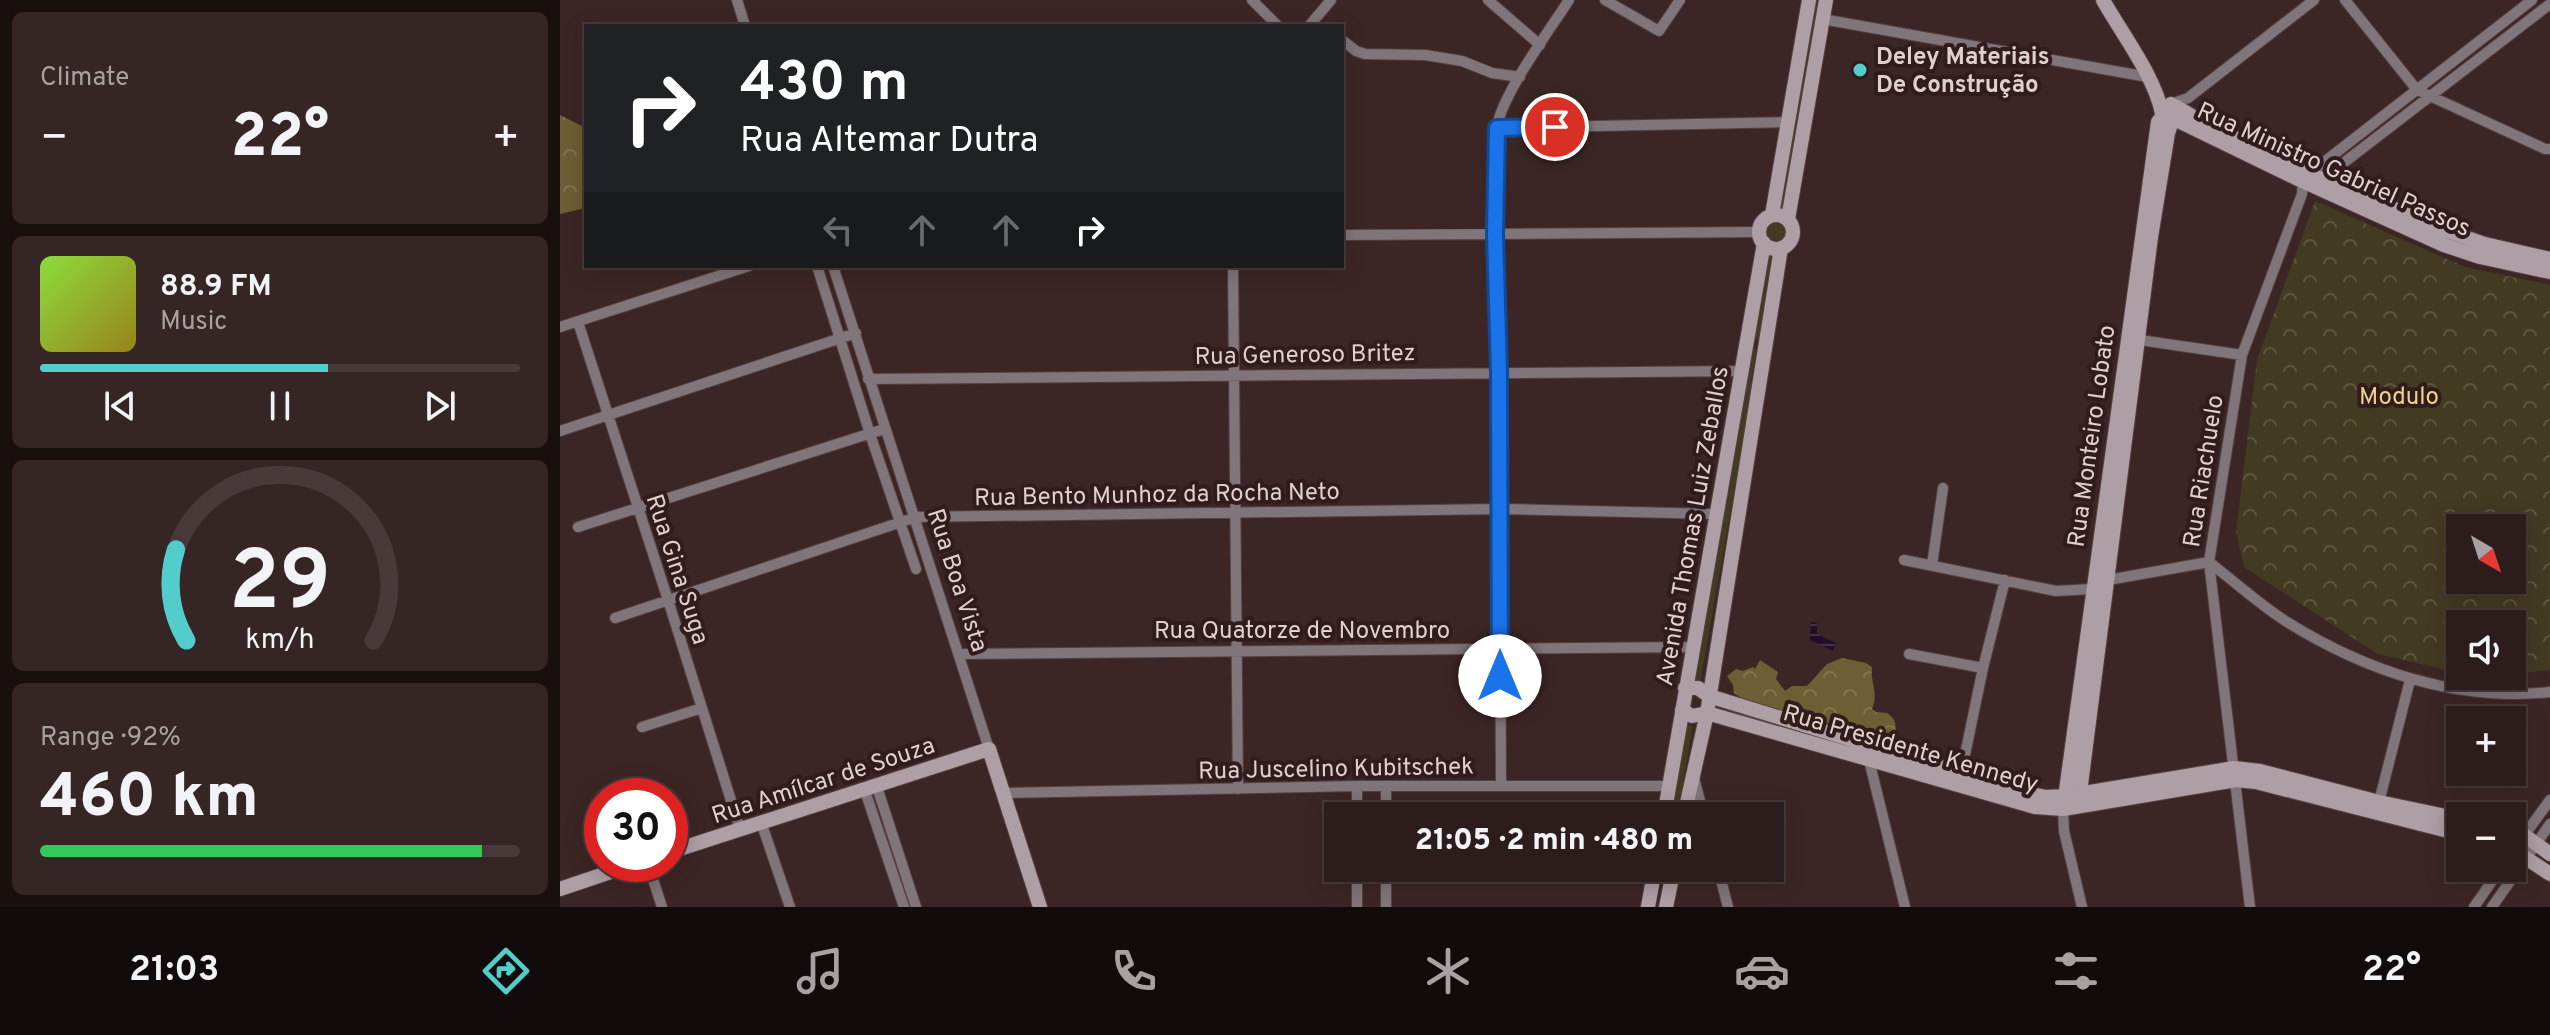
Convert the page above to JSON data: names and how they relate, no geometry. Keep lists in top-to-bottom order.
{
  "streets": {
    "street": [
      "Rua Ministro Gabriel Passos",
      "Rua Generoso Britez",
      "Rua Monteiro Lobato",
      "Rua Riachuelo",
      "Rua Bento Munhoz da Rocha Neto",
      "Avenida Thomas Luiz Zeballos",
      "Rua Gina Suga",
      "Rua Boa Vista",
      "Rua Quatorze de Novembro",
      "Rua Presidente Kennedy",
      "Rua Juscelino Kubitschek",
      "Rua Amílcar de Souza"
    ]
  },
  "crossings": [
    ["Rua Ministro Gabriel Passos", "Rua Monteiro Lobato"],
    ["Rua Ministro Gabriel Passos", "Rua Riachuelo"],
    ["Rua Generoso Britez", "Avenida Thomas Luiz Zeballos"],
    ["Rua Generoso Britez", "Rua Boa Vista"],
    ["Rua Monteiro Lobato", "Rua Presidente Kennedy"],
    ["Rua Riachuelo", "Rua Presidente Kennedy"],
    ["Rua Bento Munhoz da Rocha Neto", "Avenida Thomas Luiz Zeballos"],
    ["Rua Bento Munhoz da Rocha Neto", "Rua Gina Suga"],
    ["Rua Bento Munhoz da Rocha Neto", "Rua Boa Vista"],
    ["Avenida Thomas Luiz Zeballos", "Rua Quatorze de Novembro"],
    ["Avenida Thomas Luiz Zeballos", "Rua Presidente Kennedy"],
    ["Avenida Thomas Luiz Zeballos", "Rua Juscelino Kubitschek"],
    ["Rua Gina Suga", "Rua Amílcar de Souza"],
    ["Rua Boa Vista", "Rua Quatorze de Novembro"],
    ["Rua Boa Vista", "Rua Juscelino Kubitschek"],
    ["Rua Boa Vista", "Rua Amílcar de Souza"]
  ],
  "parks": ["Modulo"],
  "places": ["Deley Materiais De Construção"],
  "north": "bottom right",
  "page": {
    "tile": [
      "Climate",
      ["Range · 92%", "460 km"]
    ],
    "turn": ["430 m", "Rua Altemar Dutra"],
    "heat": ["−", "22°", "+"],
    "song": ["88.9 FM", "Music"],
    "map_buttons": ["+", "−"],
    "limit": "30",
    "trip": "21:05 · 2 min · 480 m",
    "tabs": ["21:03", "22°"],
    "gauge": ["29", "km/h"]
  }
}
